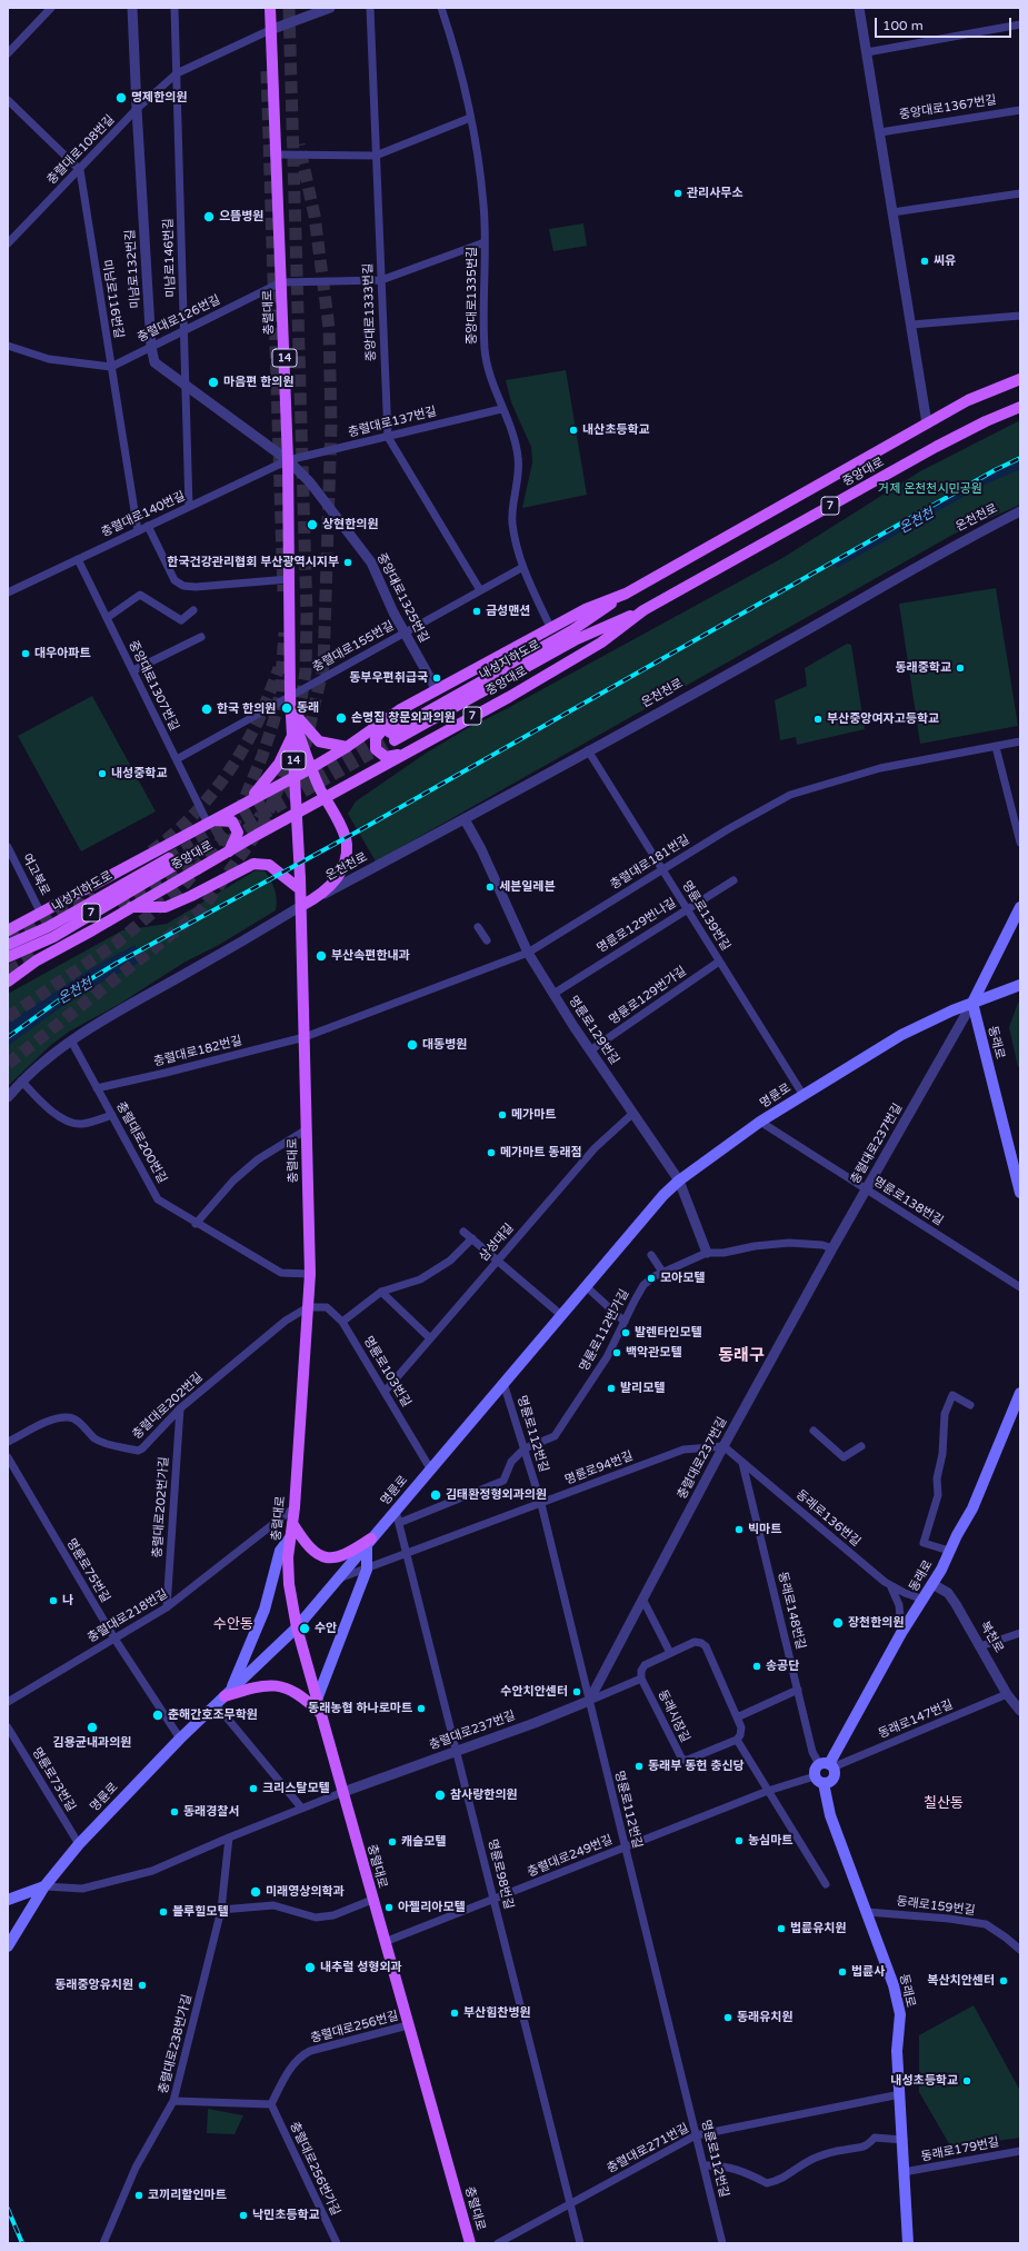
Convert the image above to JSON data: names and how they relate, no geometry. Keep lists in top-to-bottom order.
{
  "streets": {
    "main road": [
      "충렬대로",
      "14",
      "중앙대로",
      "7",
      "내성지하도로",
      "동래로",
      "명륜로"
    ],
    "street": [
      "중앙대로1367번길",
      "충렬대로108번길",
      "미남로146번길",
      "미남로132번길",
      "중앙대로1335번길",
      "미남로116번길",
      "중앙대로1333번길",
      "충렬대로126번길",
      "충렬대로137번길",
      "충렬대로140번길",
      "온천천로",
      "중앙대로1325번길",
      "충렬대로155번길",
      "중앙대로1307번길",
      "충렬대로181번길",
      "여고북로",
      "명륜로139번길",
      "명륜로129번나길",
      "명륜로129번가길",
      "명륜로129번길",
      "충렬대로182번길",
      "충렬대로200번길",
      "충렬대로237번길",
      "명륜로138번길",
      "삼성대길",
      "명륜로112번가길",
      "명륜로103번길",
      "충렬대로202번길",
      "명륜로112번길",
      "명륜로94번길",
      "충렬대로202번가길",
      "동래로136번길",
      "명륜로75번길",
      "동래로148번길",
      "충렬대로218번길",
      "복천로",
      "동래시장길",
      "동래로147번길",
      "명륜로73번길",
      "충렬대로249번길",
      "명륜로98번길",
      "동래로159번길",
      "충렬대로256번길",
      "충렬대로238번가길",
      "충렬대로271번길",
      "동래로179번길",
      "충렬대로256번가길"
    ]
  },
  "crossings": [
    ["충렬대로108번길", "미남로146번길"],
    ["충렬대로108번길", "미남로132번길"],
    ["충렬대로108번길", "미남로116번길"],
    ["충렬대로108번길", "충렬대로"],
    ["미남로146번길", "미남로132번길"],
    ["미남로146번길", "충렬대로126번길"],
    ["미남로146번길", "충렬대로140번길"],
    ["미남로132번길", "충렬대로"],
    ["미남로132번길", "충렬대로126번길"],
    ["미남로132번길", "충렬대로137번길"],
    ["미남로132번길", "충렬대로140번길"],
    ["미남로132번길", "중앙대로1325번길"],
    ["중앙대로1335번길", "충렬대로137번길"],
    ["중앙대로1335번길", "중앙대로"],
    ["중앙대로1335번길", "충렬대로155번길"],
    ["미남로116번길", "충렬대로126번길"],
    ["미남로116번길", "충렬대로140번길"],
    ["충렬대로", "충렬대로126번길"],
    ["충렬대로", "충렬대로137번길"],
    ["충렬대로", "중앙대로"],
    ["충렬대로", "충렬대로140번길"],
    ["충렬대로", "중앙대로1325번길"],
    ["충렬대로", "충렬대로155번길"],
    ["충렬대로", "충렬대로181번길"],
    ["충렬대로", "충렬대로182번길"],
    ["충렬대로", "명륜로"],
    ["충렬대로", "충렬대로200번길"],
    ["충렬대로", "충렬대로237번길"],
    ["충렬대로", "명륜로103번길"],
    ["충렬대로", "충렬대로202번길"],
    ["충렬대로", "충렬대로218번길"],
    ["충렬대로", "충렬대로249번길"],
    ["충렬대로", "충렬대로256번길"],
    ["충렬대로", "충렬대로238번가길"],
    ["중앙대로1333번길", "충렬대로137번길"],
    ["중앙대로1333번길", "충렬대로155번길"],
    ["충렬대로137번길", "충렬대로140번길"],
    ["충렬대로137번길", "중앙대로1325번길"],
    ["중앙대로", "중앙대로1325번길"],
    ["중앙대로", "내성지하도로"],
    ["중앙대로", "중앙대로1307번길"],
    ["중앙대로", "여고북로"],
    ["충렬대로140번길", "중앙대로1325번길"],
    ["충렬대로140번길", "중앙대로1307번길"],
    ["온천천로", "명륜로139번길"],
    ["온천천로", "명륜로129번길"],
    ["중앙대로1325번길", "충렬대로155번길"],
    ["충렬대로181번길", "명륜로139번길"],
    ["충렬대로181번길", "명륜로129번길"],
    ["충렬대로181번길", "충렬대로182번길"],
    ["명륜로139번길", "명륜로129번나길"],
    ["명륜로139번길", "명륜로129번가길"],
    ["명륜로139번길", "명륜로"],
    ["명륜로129번나길", "명륜로129번길"],
    ["명륜로129번가길", "명륜로129번길"],
    ["명륜로129번길", "명륜로"],
    ["명륜로129번길", "삼성대길"],
    ["명륜로129번길", "명륜로112번가길"],
    ["동래로", "명륜로"],
    ["동래로", "충렬대로237번길"],
    ["동래로", "동래로136번길"],
    ["동래로", "동래로148번길"],
    ["동래로", "복천로"],
    ["동래로", "동래로147번길"],
    ["동래로", "충렬대로249번길"],
    ["동래로", "동래로159번길"],
    ["동래로", "충렬대로271번길"],
    ["동래로", "동래로179번길"],
    ["충렬대로182번길", "충렬대로200번길"],
    ["명륜로", "충렬대로237번길"],
    ["명륜로", "명륜로138번길"],
    ["명륜로", "명륜로103번길"],
    ["명륜로", "명륜로112번길"],
    ["명륜로", "명륜로94번길"],
    ["명륜로", "명륜로75번길"],
    ["명륜로", "명륜로73번길"],
    ["명륜로", "명륜로98번길"],
    ["충렬대로237번길", "명륜로138번길"],
    ["충렬대로237번길", "명륜로112번가길"],
    ["충렬대로237번길", "명륜로112번길"],
    ["충렬대로237번길", "명륜로94번길"],
    ["충렬대로237번길", "동래로136번길"],
    ["충렬대로237번길", "명륜로98번길"],
    ["삼성대길", "명륜로103번길"],
    ["명륜로112번가길", "명륜로112번길"],
    ["명륜로103번길", "충렬대로202번길"],
    ["충렬대로202번길", "충렬대로202번가길"],
    ["명륜로112번길", "명륜로94번길"],
    ["명륜로112번길", "충렬대로249번길"],
    ["명륜로112번길", "충렬대로271번길"],
    ["명륜로94번길", "동래로136번길"],
    ["명륜로94번길", "명륜로98번길"],
    ["충렬대로202번가길", "충렬대로218번길"],
    ["동래로136번길", "동래로148번길"],
    ["명륜로75번길", "충렬대로218번길"],
    ["동래로148번길", "동래로147번길"],
    ["복천로", "동래로147번길"],
    ["충렬대로249번길", "명륜로98번길"],
    ["명륜로98번길", "충렬대로271번길"],
    ["충렬대로256번길", "충렬대로256번가길"]
  ],
  "districts": ["동래구", "수안동", "칠산동"],
  "water": ["온천천"],
  "parks": ["거제 온천천시민공원"],
  "places": [
    "명제한의원",
    "관리사무소",
    "으뜸병원",
    "씨유",
    "마음편 한의원",
    "내산초등학교",
    "상현한의원",
    "한국건강관리협회 부산광역시지부",
    "금성맨션",
    "대우아파트",
    "동래중학교",
    "동부우편취급국",
    "동래",
    "한국 한의원",
    "손명집 창문외과의원",
    "부산중앙여자고등학교",
    "내성중학교",
    "세븐일레븐",
    "부산속편한내과",
    "대동병원",
    "메가마트",
    "메가마트 동래점",
    "모아모텔",
    "발렌타인모텔",
    "백악관모텔",
    "발리모텔",
    "김태환정형외과의원",
    "빅마트",
    "나",
    "장천한의원",
    "수안",
    "송공단",
    "수안치안센터",
    "동래농협 하나로마트",
    "춘해간호조무학원",
    "김용균내과의원",
    "동래부 동헌 충신당",
    "크리스탈모텔",
    "참사랑한의원",
    "동래경찰서",
    "농심마트",
    "캐슬모텔",
    "미래영상의학과",
    "아젤리아모텔",
    "블루힐모텔",
    "법륜유치원",
    "내추럴 성형외과",
    "법륜사",
    "복산치안센터",
    "동래중앙유치원",
    "부산힘찬병원",
    "동래유치원",
    "내성초등학교",
    "코끼리할인마트",
    "낙민초등학교"
  ],
  "scale_bar": "100 m"
}
